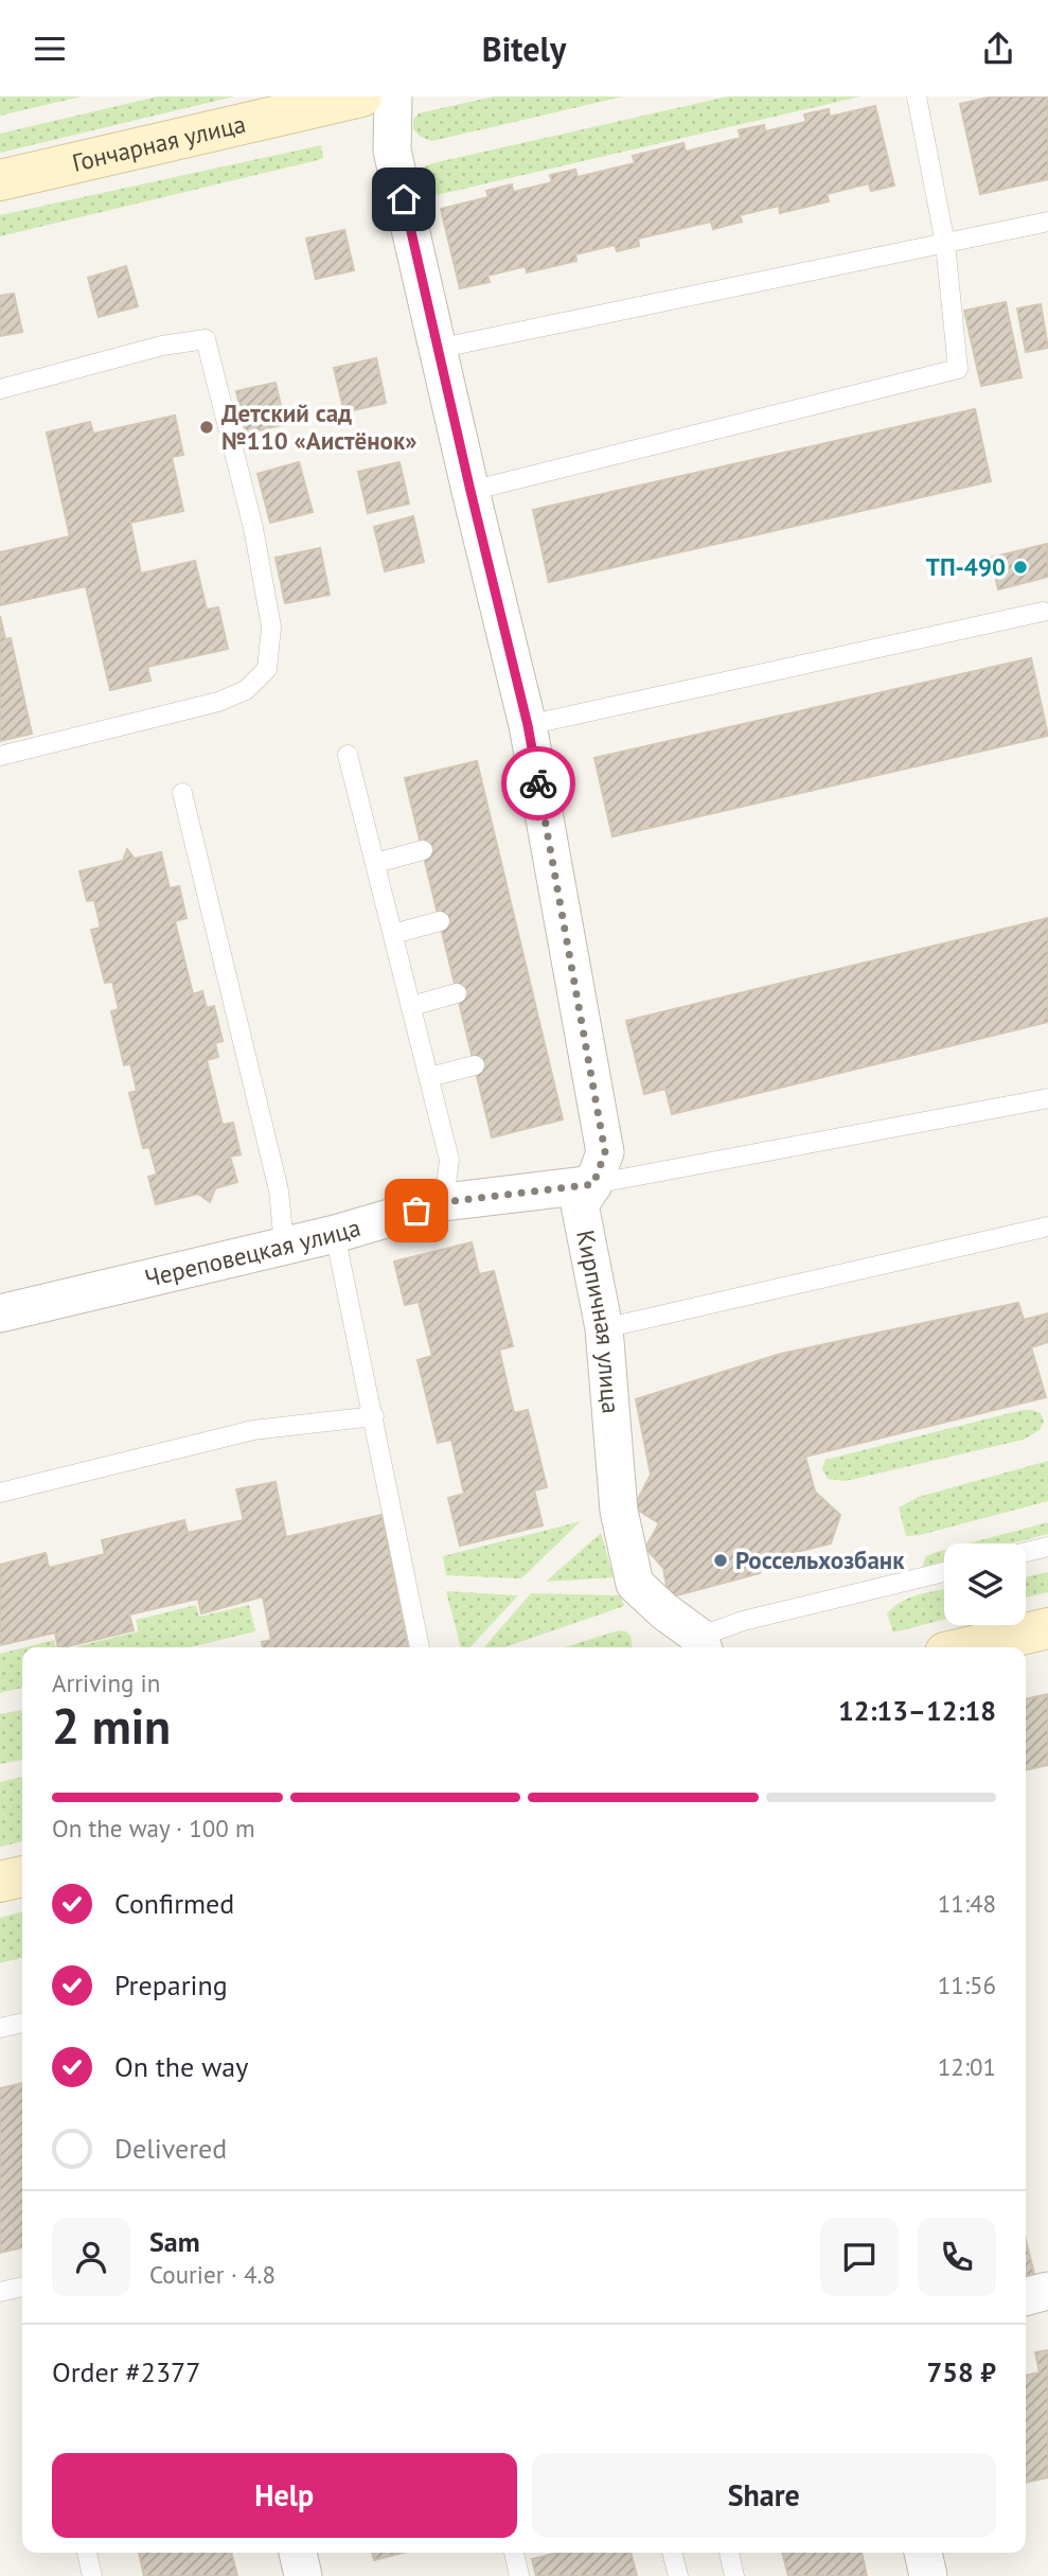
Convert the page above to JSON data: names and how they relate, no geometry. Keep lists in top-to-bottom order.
{
  "streets": {
    "street": ["Гончарная улица", "Череповецкая улица", "Кирпичная улица"]
  },
  "crossings": [
    ["Череповецкая улица", "Кирпичная улица"]
  ],
  "places": ["Детский сад №110 «Аистёнок»", "ТП-490", "Россельхозбанк"],
  "page": {
    "header": "Bitely",
    "heading": ["2 min", "Arriving in", "12:13–12:18"],
    "panel": [
      "Sam",
      "Courier · 4.8",
      "Order #2377",
      "758 ₽"
    ],
    "bar": "On the way · 100 m",
    "list": [
      ["Confirmed", "11:48"],
      ["Preparing", "11:56"],
      ["On the way", "12:01"],
      "Delivered"
    ],
    "buttons": ["Help", "Share"]
  }
}
